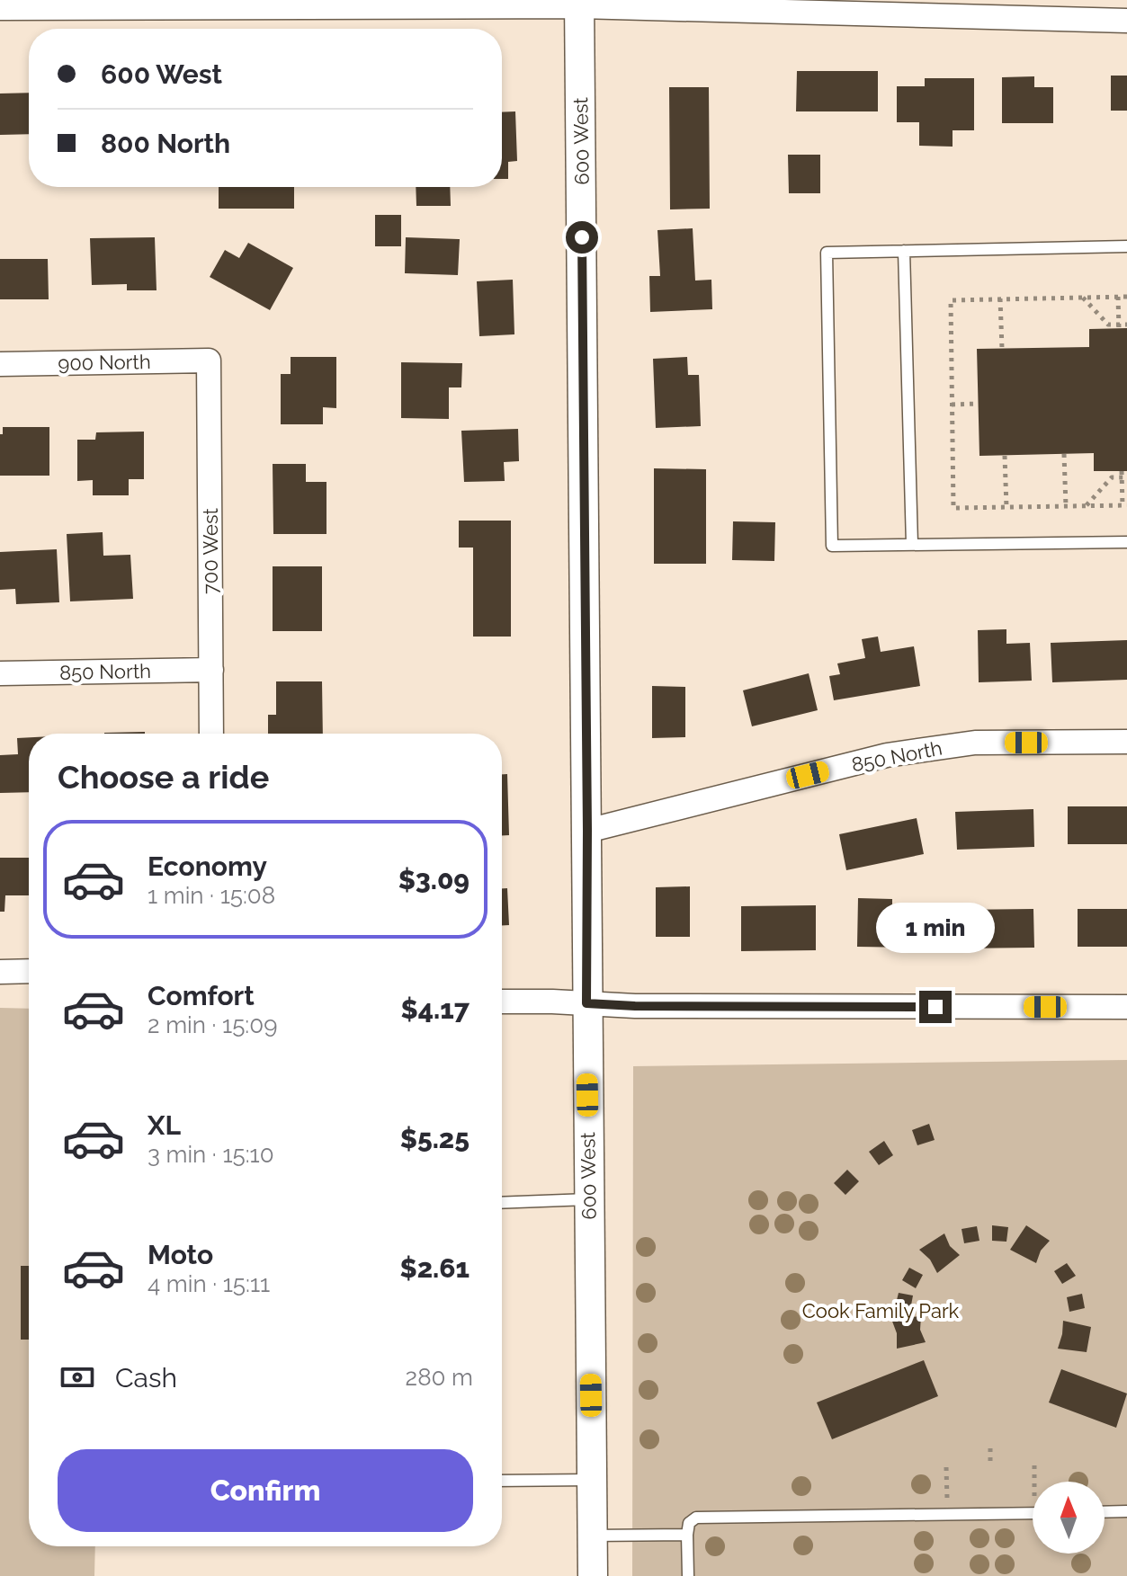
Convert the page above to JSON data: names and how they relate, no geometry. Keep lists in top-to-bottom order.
{
  "streets": {
    "street": [
      "600 West",
      "900 North",
      "700 West",
      "850 North"
    ]
  },
  "crossings": [
    ["600 West", "850 North"],
    ["900 North", "700 West"],
    ["700 West", "850 North"]
  ],
  "parks": ["Cook Family Park"],
  "north": "top",
  "page": {
    "banner": ["600 West", "800 North"],
    "heading": "Choose a ride",
    "list": [
      {
        "name": "Economy",
        "note": "1 min · 15:08",
        "value": "$3.09"
      },
      {
        "name": "Comfort",
        "note": "2 min · 15:09",
        "value": "$4.17"
      },
      {
        "name": "XL",
        "note": "3 min · 15:10",
        "value": "$5.25"
      },
      {
        "name": "Moto",
        "note": "4 min · 15:11",
        "value": "$2.61"
      }
    ],
    "bubble": "1 min",
    "pay": ["Cash", "280 m"],
    "buttons": "Confirm"
  }
}
